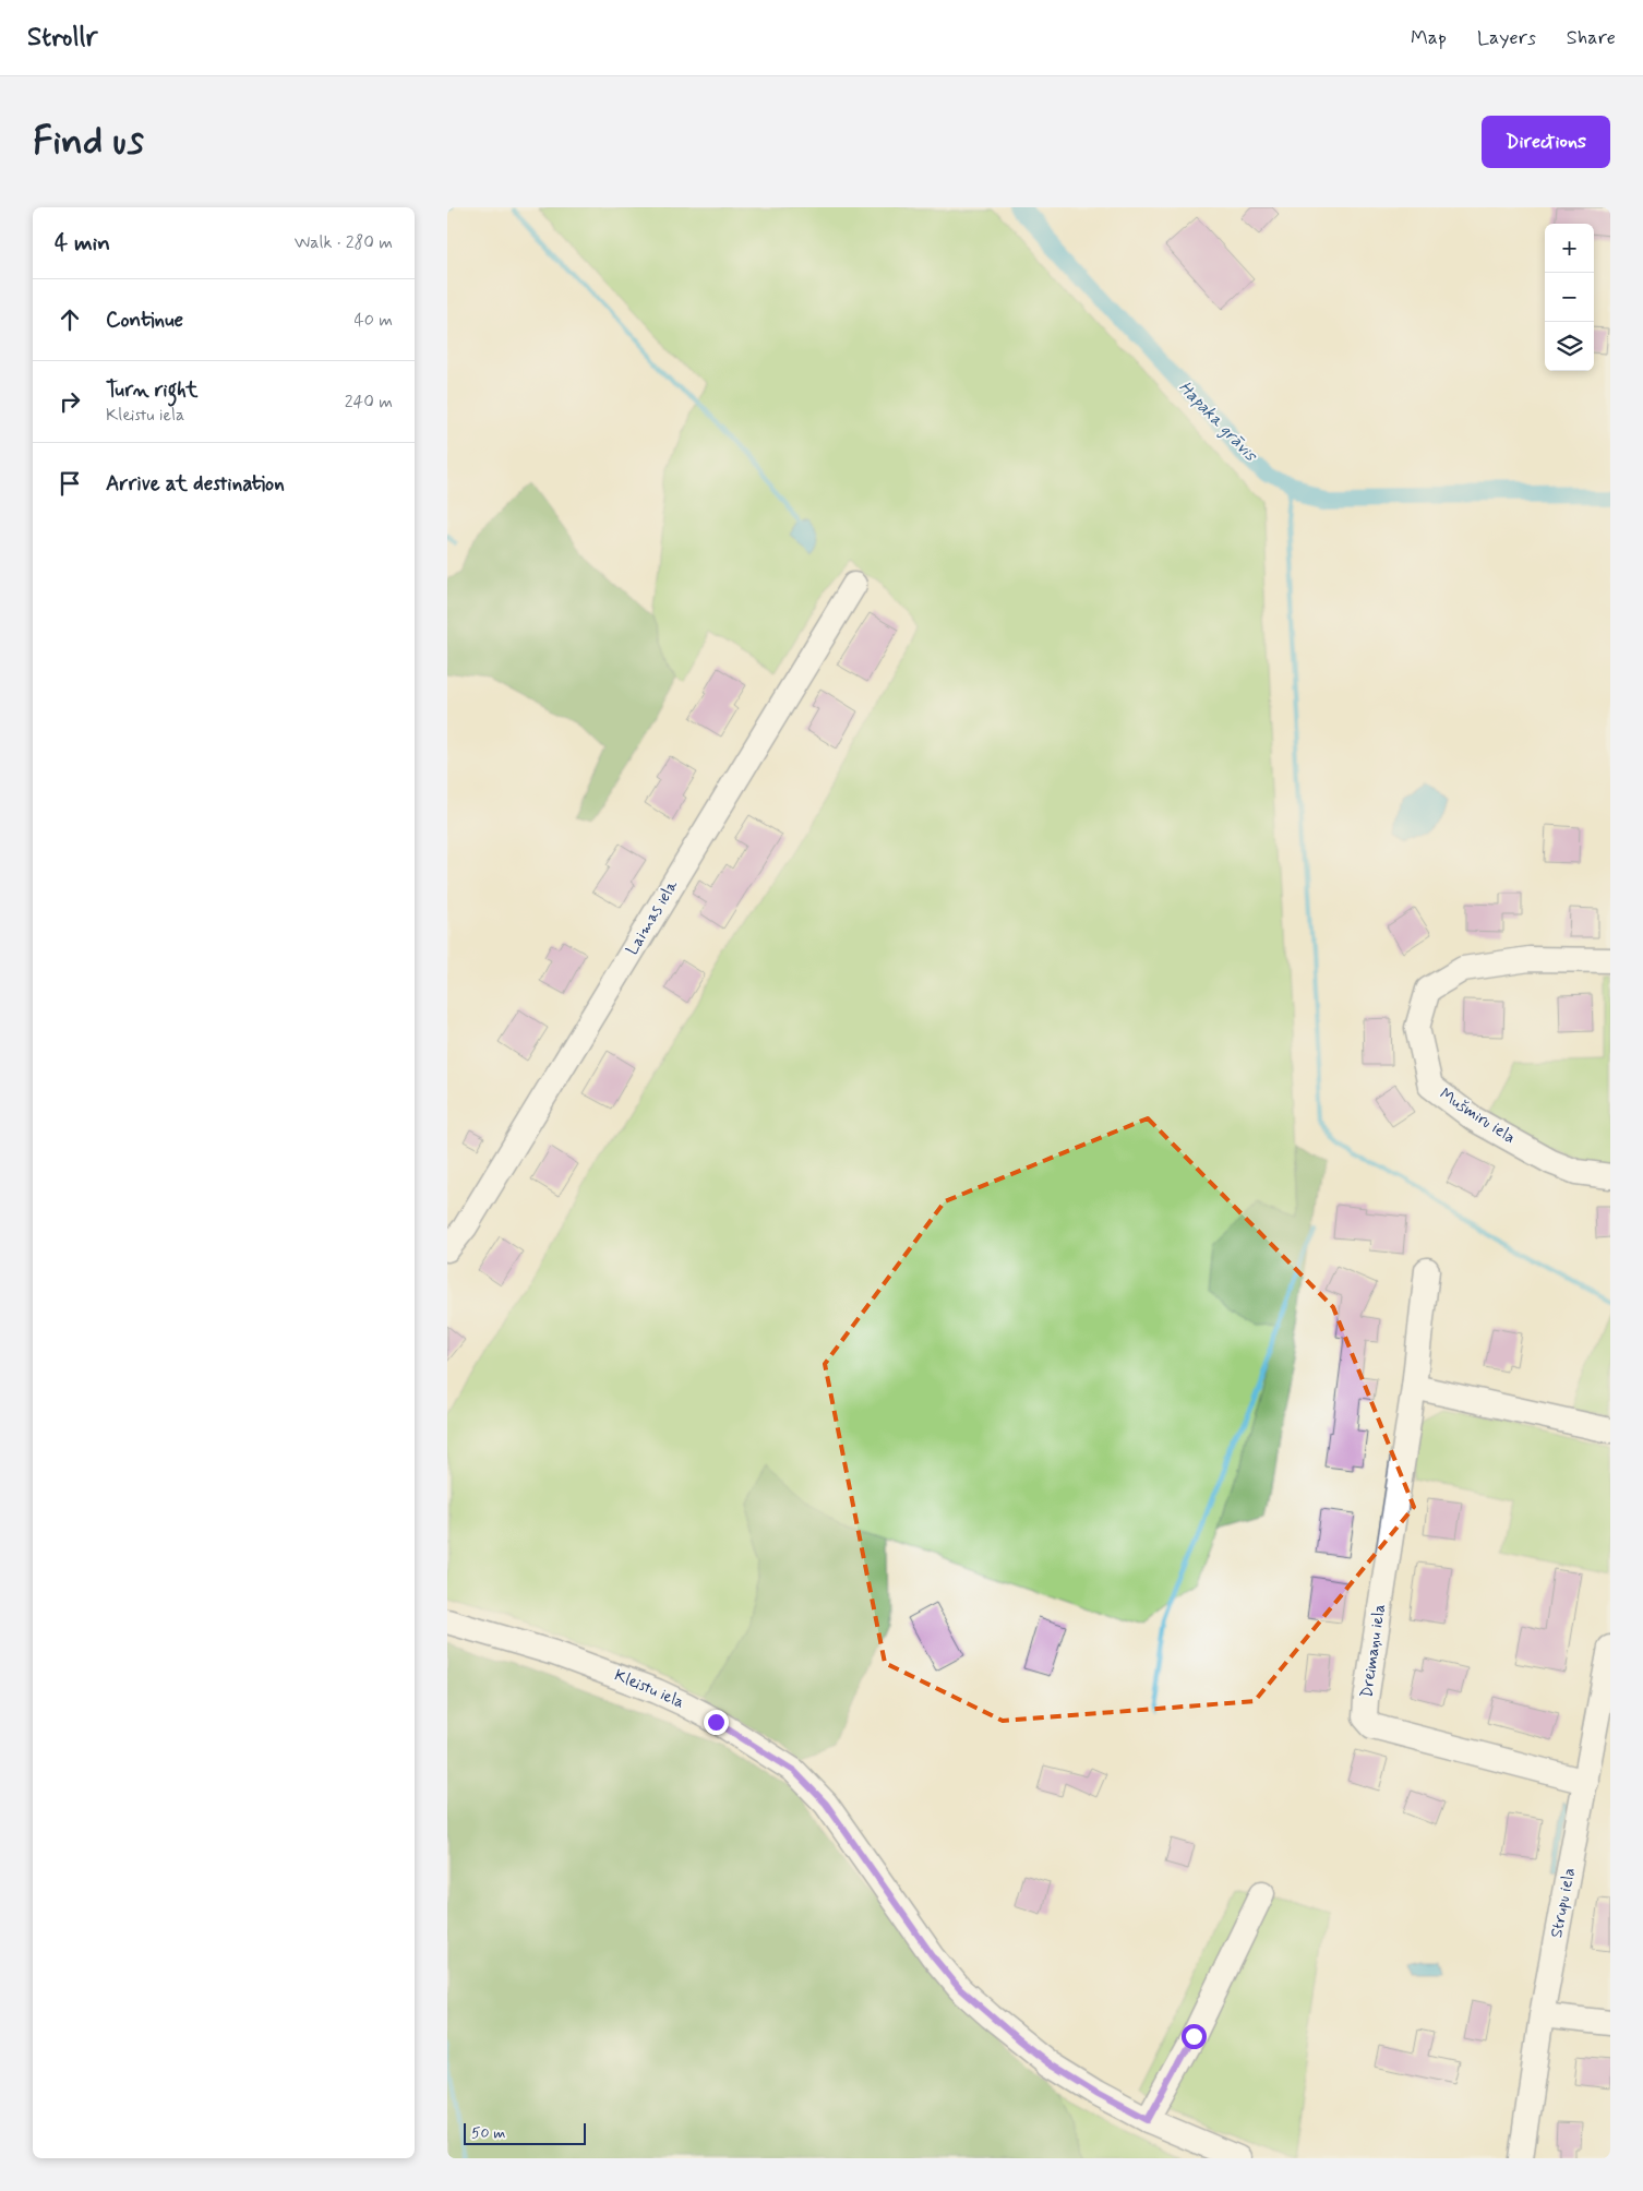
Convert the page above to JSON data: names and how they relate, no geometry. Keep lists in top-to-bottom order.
{
  "streets": {
    "street": [
      "Laimas iela",
      "Mušmiru iela",
      "Dreimaņu iela",
      "Kleistu iela",
      "Strupu iela"
    ]
  },
  "crossings": [
    ["Dreimaņu iela", "Strupu iela"]
  ],
  "water": ["Hapaka grāvis"],
  "scale_bar": "50 m",
  "page": {
    "header": "Strollr",
    "nav": ["Map", "Layers", "Share"],
    "buttons": "Directions",
    "title": "Find us",
    "heading": ["4 min", "Walk · 280 m"],
    "map_buttons": ["+", "−"],
    "list": [
      ["Continue", "40 m"],
      ["Turn right", "Kleistu iela", "240 m"],
      "Arrive at destination"
    ],
    "scale": "50 m"
  }
}
